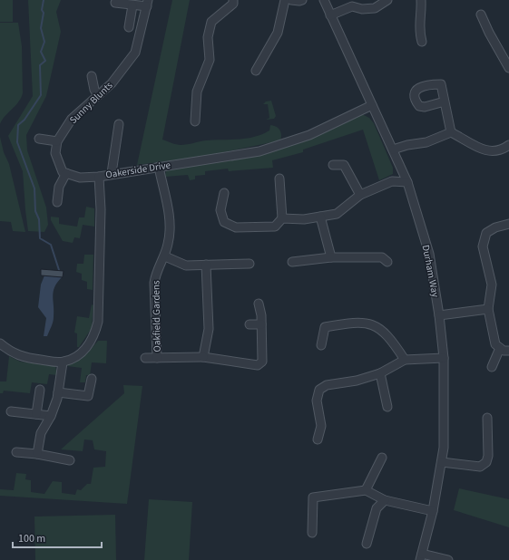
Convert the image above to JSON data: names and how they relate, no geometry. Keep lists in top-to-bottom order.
{
  "streets": {
    "street": [
      "Sunny Blunts",
      "Oakerside Drive",
      "Durham Way",
      "Oakfield Gardens"
    ]
  },
  "crossings": [
    ["Oakerside Drive", "Durham Way"],
    ["Oakerside Drive", "Oakfield Gardens"]
  ],
  "scale_bar": "100 m"
}
